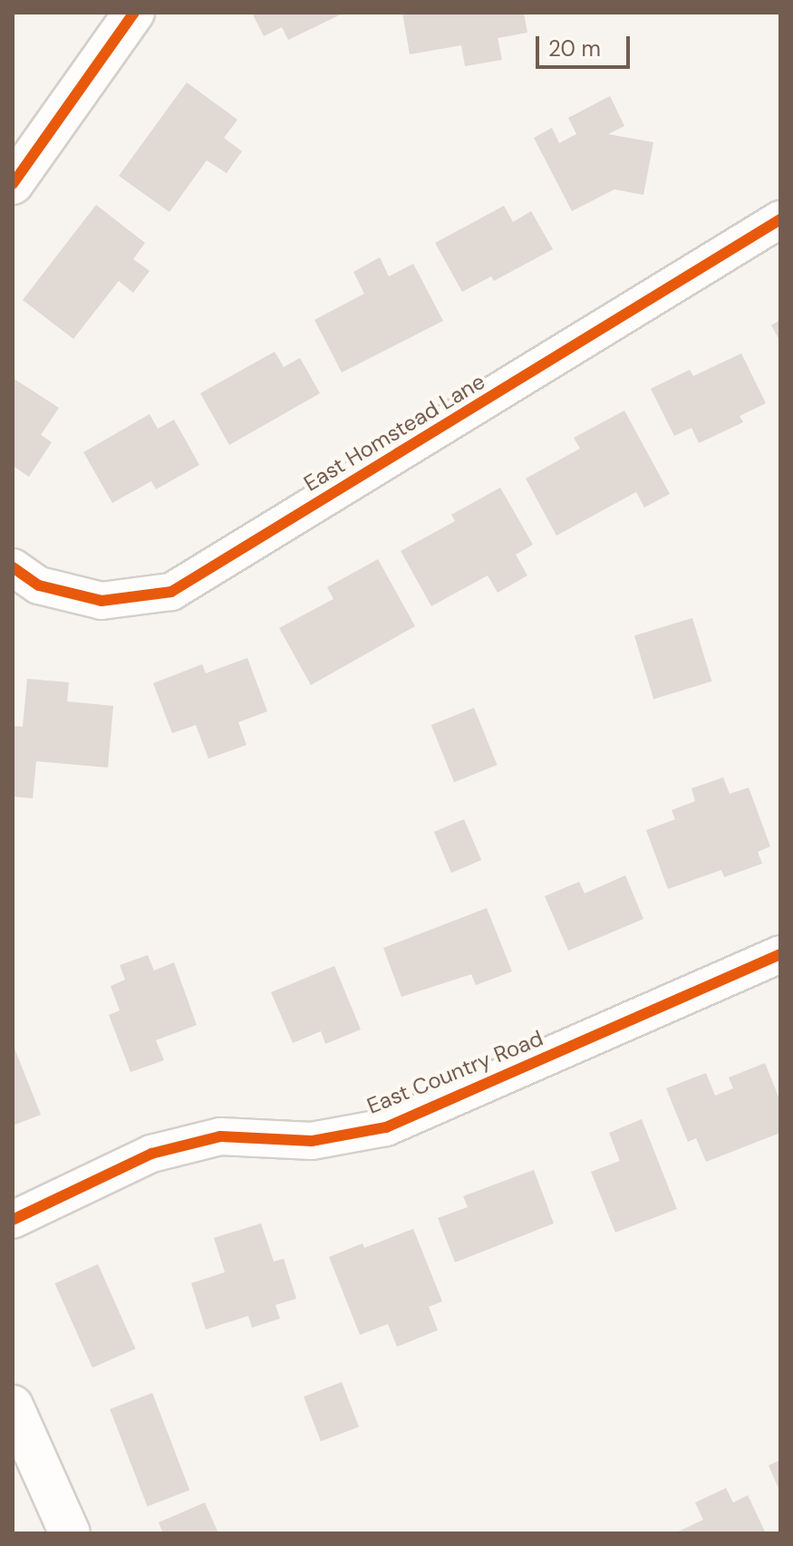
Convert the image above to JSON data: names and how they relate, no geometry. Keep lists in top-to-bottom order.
{
  "streets": {
    "street": ["East Homstead Lane", "East Country Road"]
  },
  "scale_bar": "20 m"
}
